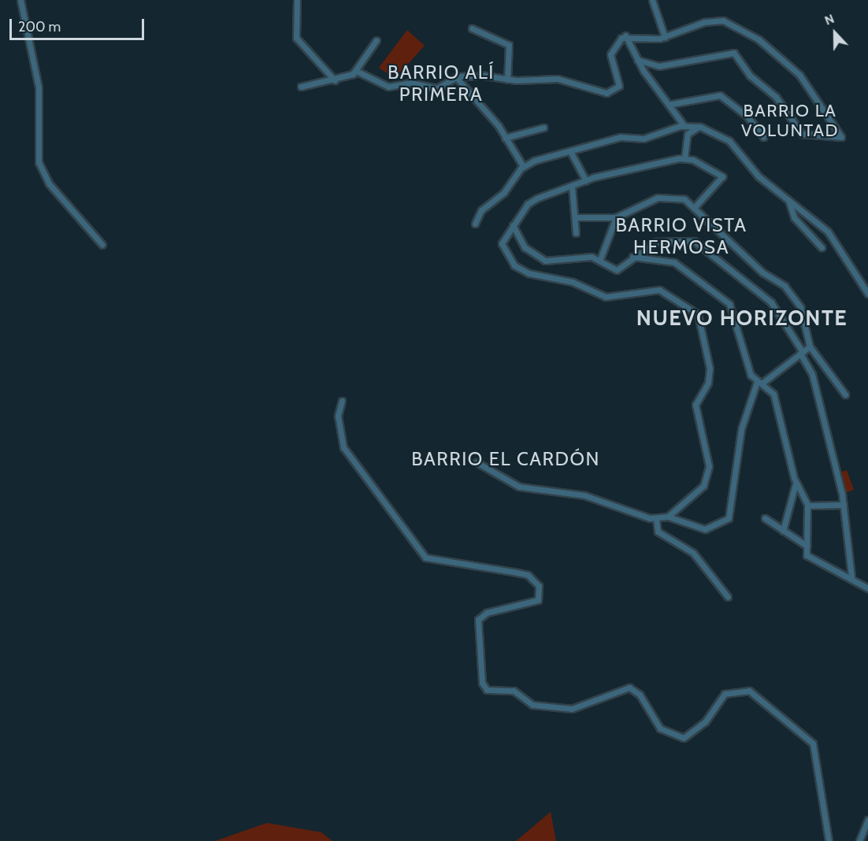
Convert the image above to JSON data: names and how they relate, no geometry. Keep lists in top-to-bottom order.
{
  "districts": [
    "BARRIO ALÍ PRIMERA",
    "BARRIO LA VOLUNTAD",
    "BARRIO VISTA HERMOSA",
    "NUEVO HORIZONTE",
    "BARRIO EL CARDÓN"
  ],
  "scale_bar": "200 m",
  "north": "top"
}
